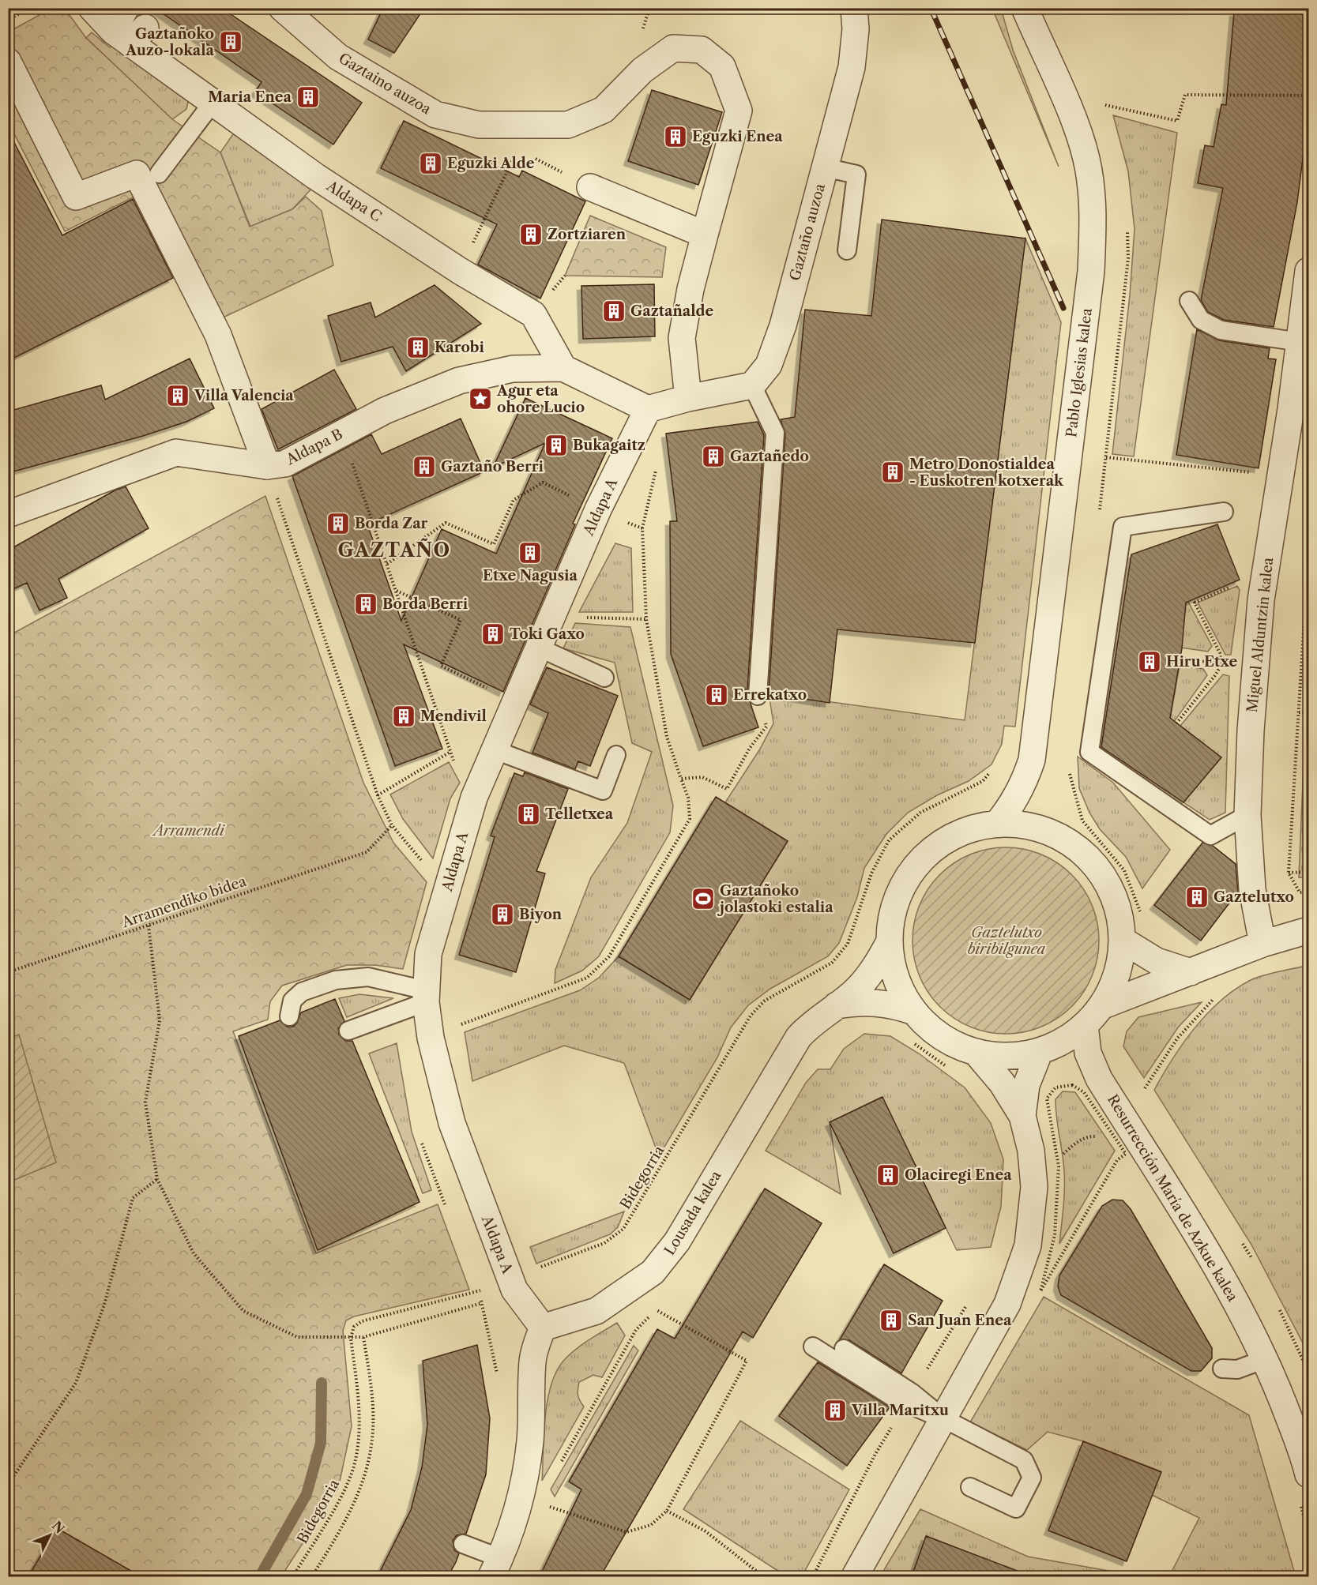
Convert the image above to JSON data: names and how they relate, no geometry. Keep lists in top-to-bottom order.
{
  "streets": {
    "street": [
      "Gaztaino auzoa",
      "Aldapa C",
      "Gaztaño auzoa",
      "Pablo Iglesias kalea",
      "Aldapa B",
      "Aldapa A",
      "Miguel Alduntzin kalea",
      "Resurrección María de Azkue kalea",
      "Lousada kalea"
    ],
    "path": ["Arramendiko bidea", "Bidegorria"]
  },
  "crossings": [
    ["Aldapa C", "Aldapa B"],
    ["Aldapa A", "Bidegorria"],
    ["Aldapa A", "Lousada kalea"]
  ],
  "districts": ["GAZTAÑO"],
  "parks": ["Arramendi", "Gaztelutxo biribilgunea"],
  "places": {
    "building": [
      "Gaztañoko Auzo-lokala",
      "Maria Enea",
      "Eguzki Enea",
      "Eguzki Alde",
      "Zortziaren",
      "Gaztañalde",
      "Karobi",
      "Villa Valencia",
      "Bukagaitz",
      "Gaztañedo",
      "Gaztaño Berri",
      "Metro Donostialdea - Euskotren kotxerak",
      "Borda Zar",
      "Etxe Nagusia",
      "Borda Berri",
      "Toki Gaxo",
      "Hiru Etxe",
      "Errekatxo",
      "Mendivil",
      "Telletxea",
      "Gaztelutxo",
      "Biyon",
      "Olaciregi Enea",
      "San Juan Enea",
      "Villa Maritxu"
    ],
    "place": ["Agur eta ohore Lucio"],
    "sports": ["Gaztañoko jolastoki estalia"]
  },
  "north": "top right"
}
